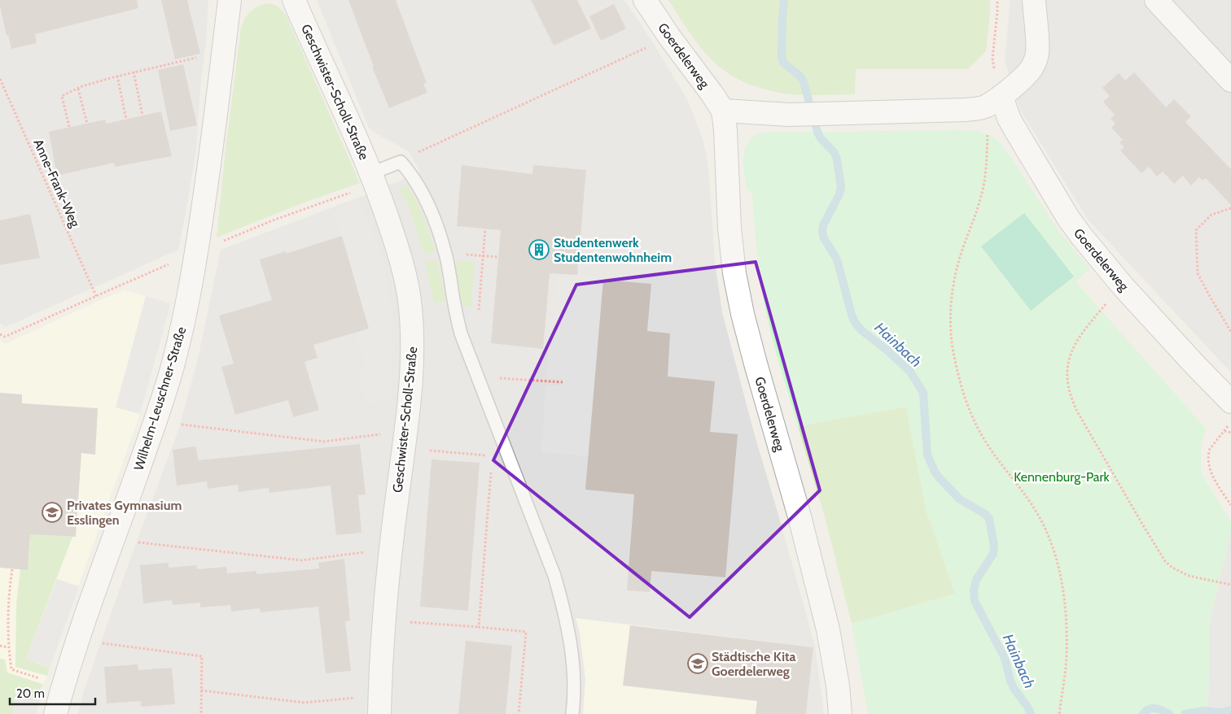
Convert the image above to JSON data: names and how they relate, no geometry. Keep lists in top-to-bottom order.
{
  "streets": {
    "street": ["Goerdelerweg", "Geschwister-Scholl-Straße", "Wilhelm-Leuschner-Straße"],
    "path": ["Anne-Frank-Weg"]
  },
  "water": ["Hainbach"],
  "parks": ["Kennenburg-Park"],
  "places": {
    "building": ["Studentenwerk Studentenwohnheim"],
    "school or university": ["Privates Gymnasium Esslingen", "Städtische Kita Goerdelerweg"]
  },
  "scale_bar": "20 m"
}
